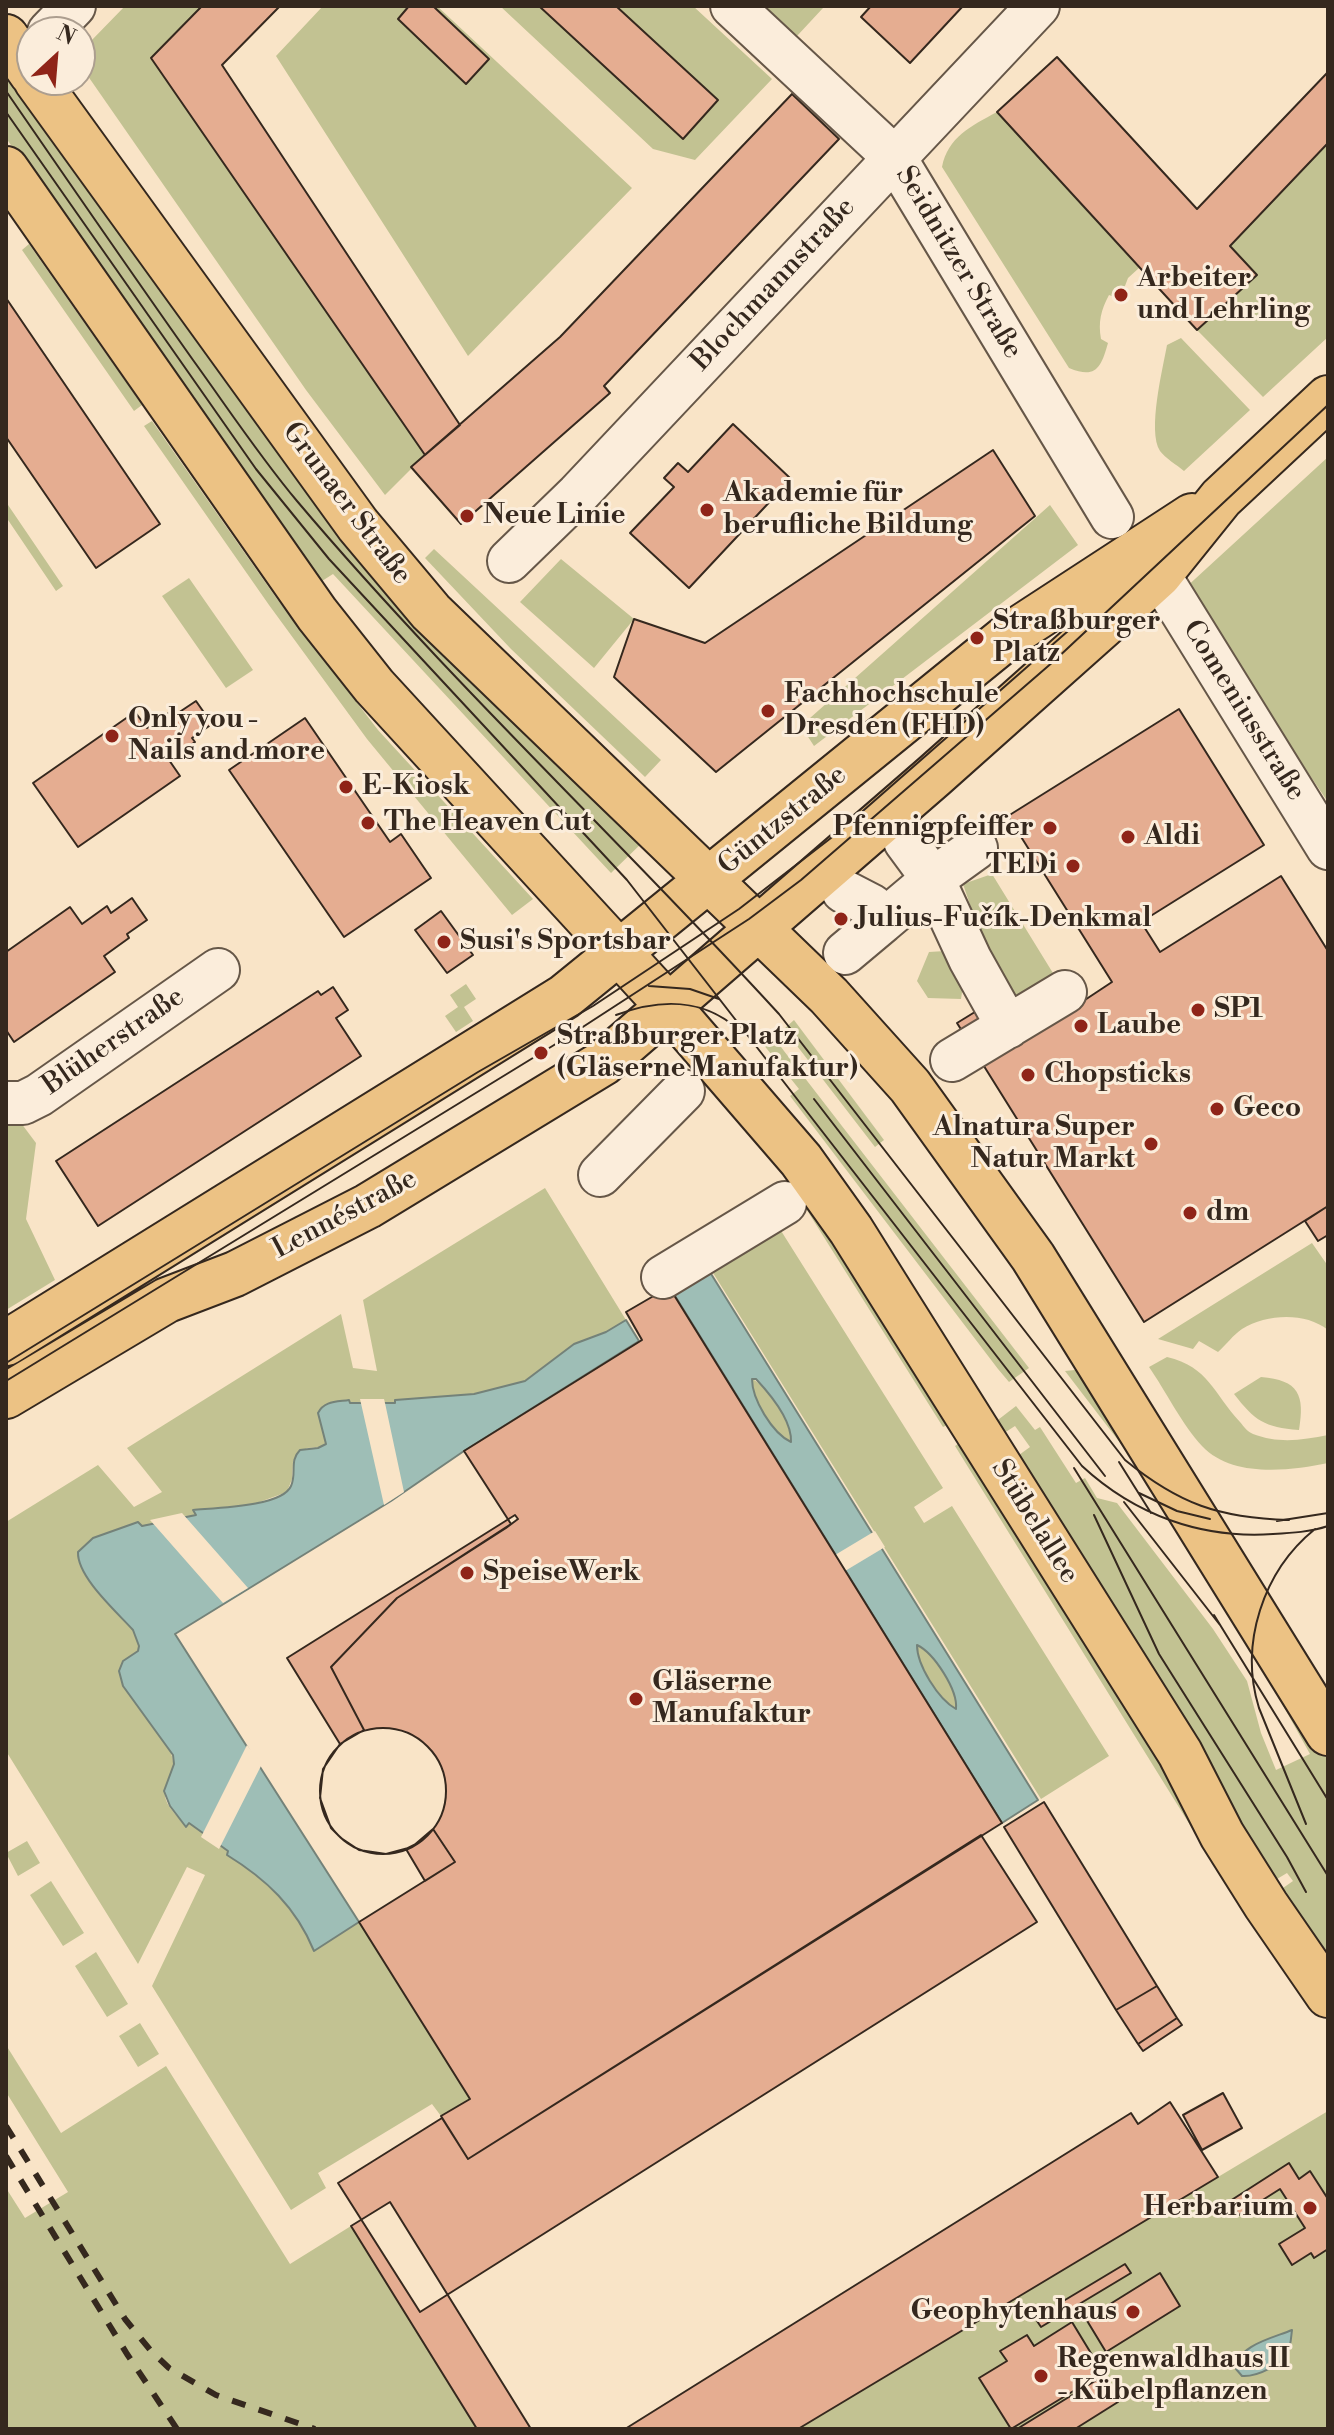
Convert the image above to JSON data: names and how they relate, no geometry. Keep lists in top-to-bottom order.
{
  "streets": {
    "main road": [
      "Grunaer Straße",
      "Güntzstraße",
      "Lennéstraße",
      "Stübelallee"
    ],
    "street": [
      "Seidnitzer Straße",
      "Blochmannstraße",
      "Comeniusstraße",
      "Blüherstraße"
    ]
  },
  "crossings": [
    ["Seidnitzer Straße", "Blochmannstraße"],
    ["Grunaer Straße", "Güntzstraße"],
    ["Comeniusstraße", "Güntzstraße"],
    ["Güntzstraße", "Lennéstraße"],
    ["Güntzstraße", "Stübelallee"],
    ["Lennéstraße", "Stübelallee"]
  ],
  "places": [
    "Arbeiter und Lehrling",
    "Akademie für berufliche Bildung",
    "Neue Linie",
    "Straßburger Platz",
    "Fachhochschule Dresden (FHD)",
    "Only you - Nails and more",
    "E-Kiosk",
    "The Heaven Cut",
    "Pfennigpfeiffer",
    "Aldi",
    "TEDi",
    "Julius-Fučík-Denkmal",
    "Susi's Sportsbar",
    "SP1",
    "Laube",
    "Straßburger Platz (Gläserne Manufaktur)",
    "Chopsticks",
    "Geco",
    "Alnatura Super Natur Markt",
    "dm",
    "SpeiseWerk",
    "Gläserne Manufaktur",
    "Herbarium",
    "Geophytenhaus",
    "Regenwaldhaus II - Kübelpflanzen"
  ],
  "north": "top right"
}
